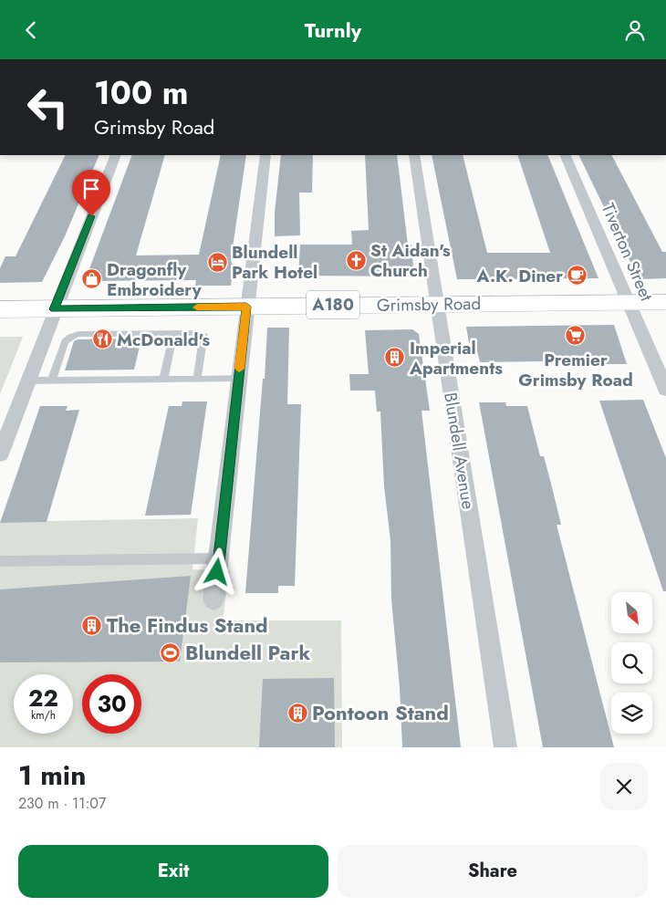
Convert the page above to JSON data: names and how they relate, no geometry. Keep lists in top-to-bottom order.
{
  "streets": {
    "main road": ["Grimsby Road", "A180"],
    "street": ["Tiverton Street", "Blundell Avenue"]
  },
  "crossings": [
    ["Tiverton Street", "Grimsby Road"],
    ["Grimsby Road", "Blundell Avenue"]
  ],
  "places": {
    "church": ["St Aidan's Church"],
    "hotel": ["Blundell Park Hotel"],
    "cafe": ["A.K. Diner"],
    "shop": ["Dragonfly Embroidery"],
    "supermarket": ["Premier Grimsby Road"],
    "restaurant": ["McDonald's"],
    "building": ["Imperial Apartments", "The Findus Stand", "Pontoon Stand"],
    "sports": ["Blundell Park"]
  },
  "north": "bottom right",
  "page": {
    "header": "Turnly",
    "turn": ["100 m", "Grimsby Road"],
    "speed": "22 km/h",
    "limit": "30",
    "heading": ["1 min", "230 m · 11:07"],
    "buttons": ["Exit", "Share"]
  }
}
